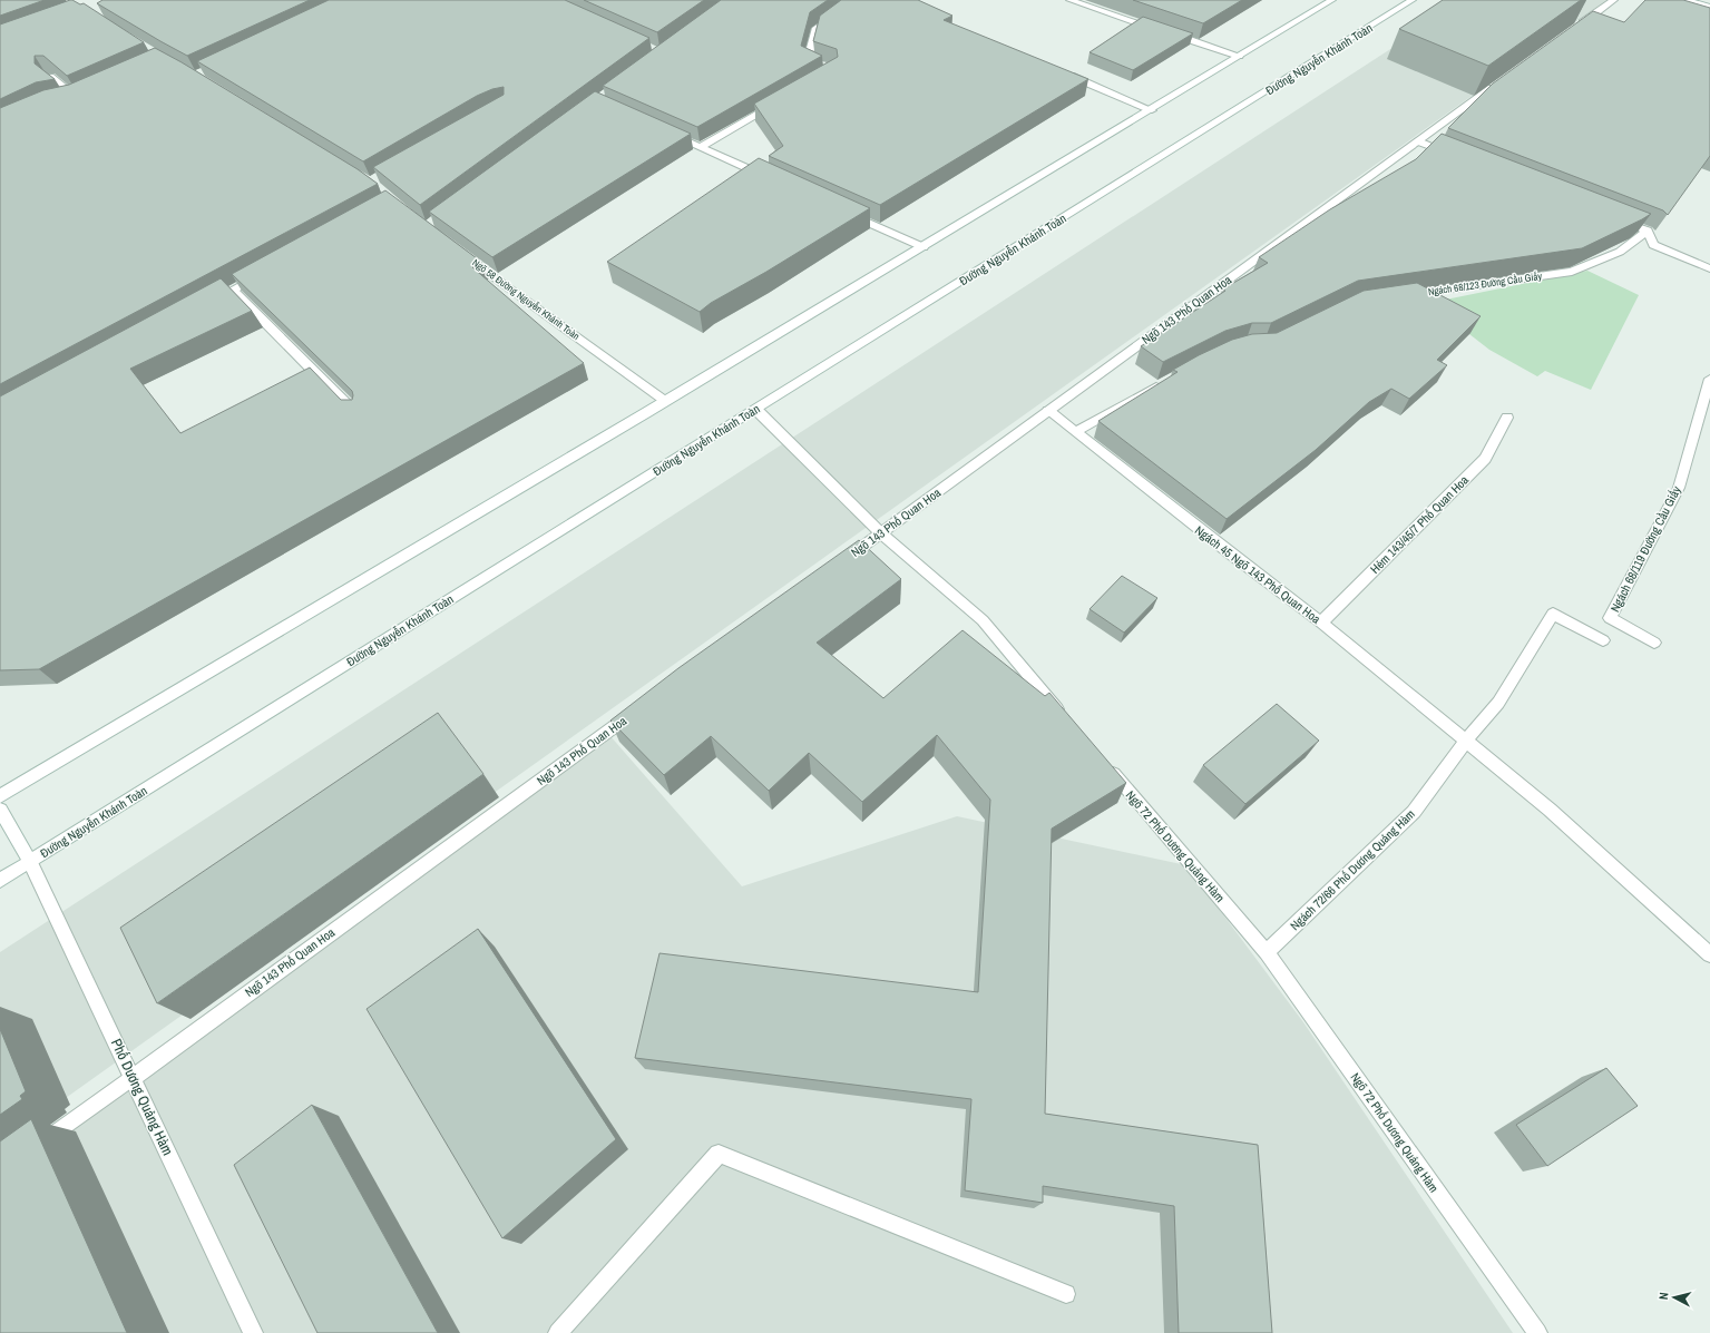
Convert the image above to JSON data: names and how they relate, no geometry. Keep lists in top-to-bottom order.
{
  "streets": {
    "main road": [
      "Đường Nguyễn Khánh Toàn",
      "Ngách 68/123 Đường Cầu Giấy",
      "Ngõ 58 Đường Nguyễn Khánh Toàn",
      "Ngõ 143 Phố Quan Hoa",
      "Hẻm 143/45/7 Phố Quan Hoa",
      "Ngách 68/119 Đường Cầu Giấy",
      "Ngách 45 Ngõ 143 Phố Quan Hoa",
      "Ngõ 72 Phố Dương Quảng Hàm",
      "Ngách 72/66 Phố Dương Quảng Hàm",
      "Phố Dương Quảng Hàm"
    ]
  },
  "crossings": [
    ["Đường Nguyễn Khánh Toàn", "Phố Dương Quảng Hàm"],
    ["Ngõ 143 Phố Quan Hoa", "Ngách 45 Ngõ 143 Phố Quan Hoa"],
    ["Ngõ 143 Phố Quan Hoa", "Phố Dương Quảng Hàm"],
    ["Hẻm 143/45/7 Phố Quan Hoa", "Ngách 45 Ngõ 143 Phố Quan Hoa"],
    ["Ngách 45 Ngõ 143 Phố Quan Hoa", "Ngách 72/66 Phố Dương Quảng Hàm"],
    ["Ngõ 72 Phố Dương Quảng Hàm", "Ngách 72/66 Phố Dương Quảng Hàm"]
  ],
  "north": "left"
}
